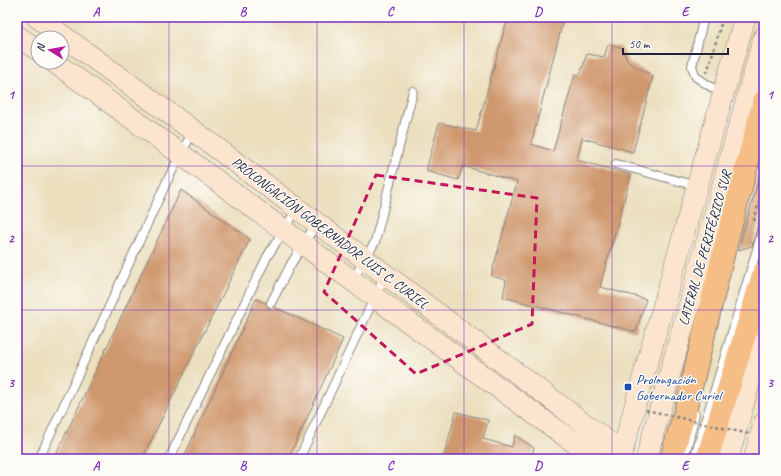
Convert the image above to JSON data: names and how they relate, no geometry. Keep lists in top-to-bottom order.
{
  "streets": {
    "street": ["PROLONGACIÓN GOBERNADOR LUIS C. CURIEL", "LATERAL DE PERIFÉRICO SUR"]
  },
  "places": {
    "transit": ["Prolongación Gobernador Curiel"]
  },
  "scale_bar": "50 m",
  "north": "left",
  "grid": {
    "columns": [
      "A",
      "B",
      "C",
      "D",
      "E"
    ],
    "rows": ["1", "2", "3"]
  }
}
